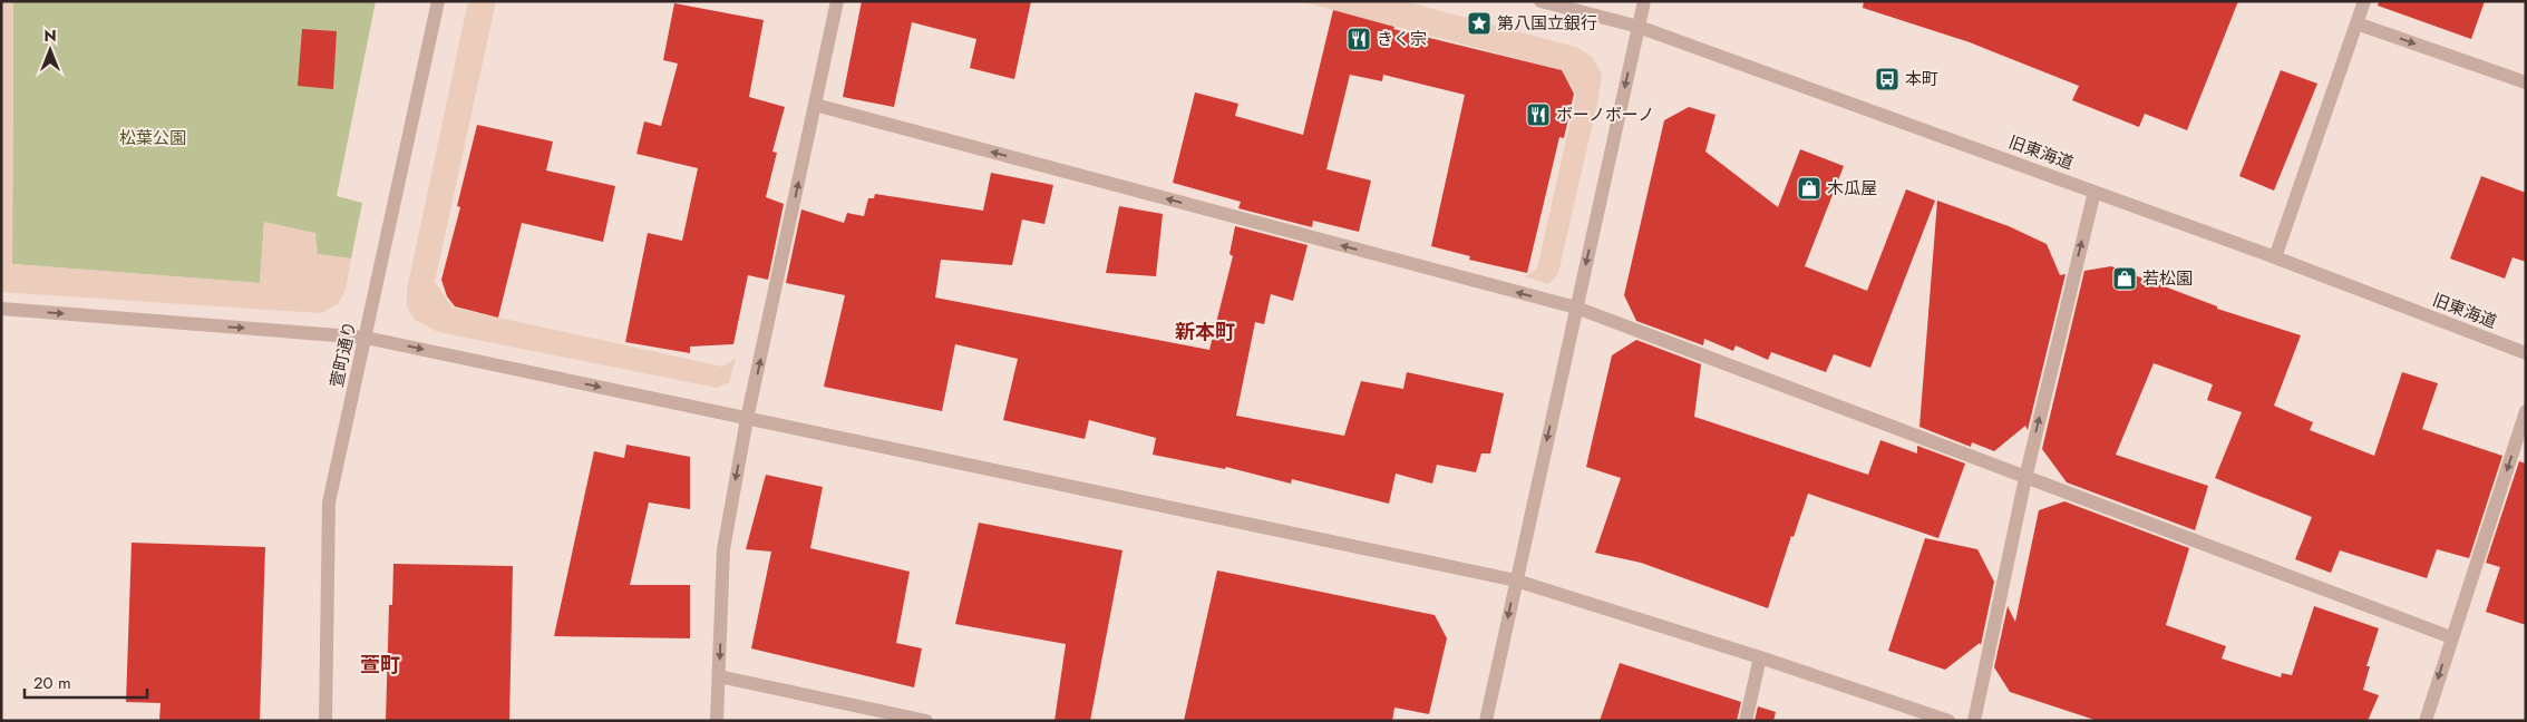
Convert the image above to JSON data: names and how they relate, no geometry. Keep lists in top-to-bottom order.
{
  "streets": {
    "street": ["旧東海道", "萱町通り"]
  },
  "districts": ["新本町", "萱町"],
  "parks": ["松葉公園"],
  "places": {
    "place": ["第八国立銀行"],
    "restaurant": ["きく宗", "ボーノボーノ"],
    "bus stop": ["本町"],
    "shop": ["木瓜屋", "若松園"]
  },
  "scale_bar": "20 m",
  "north": "top"
}
